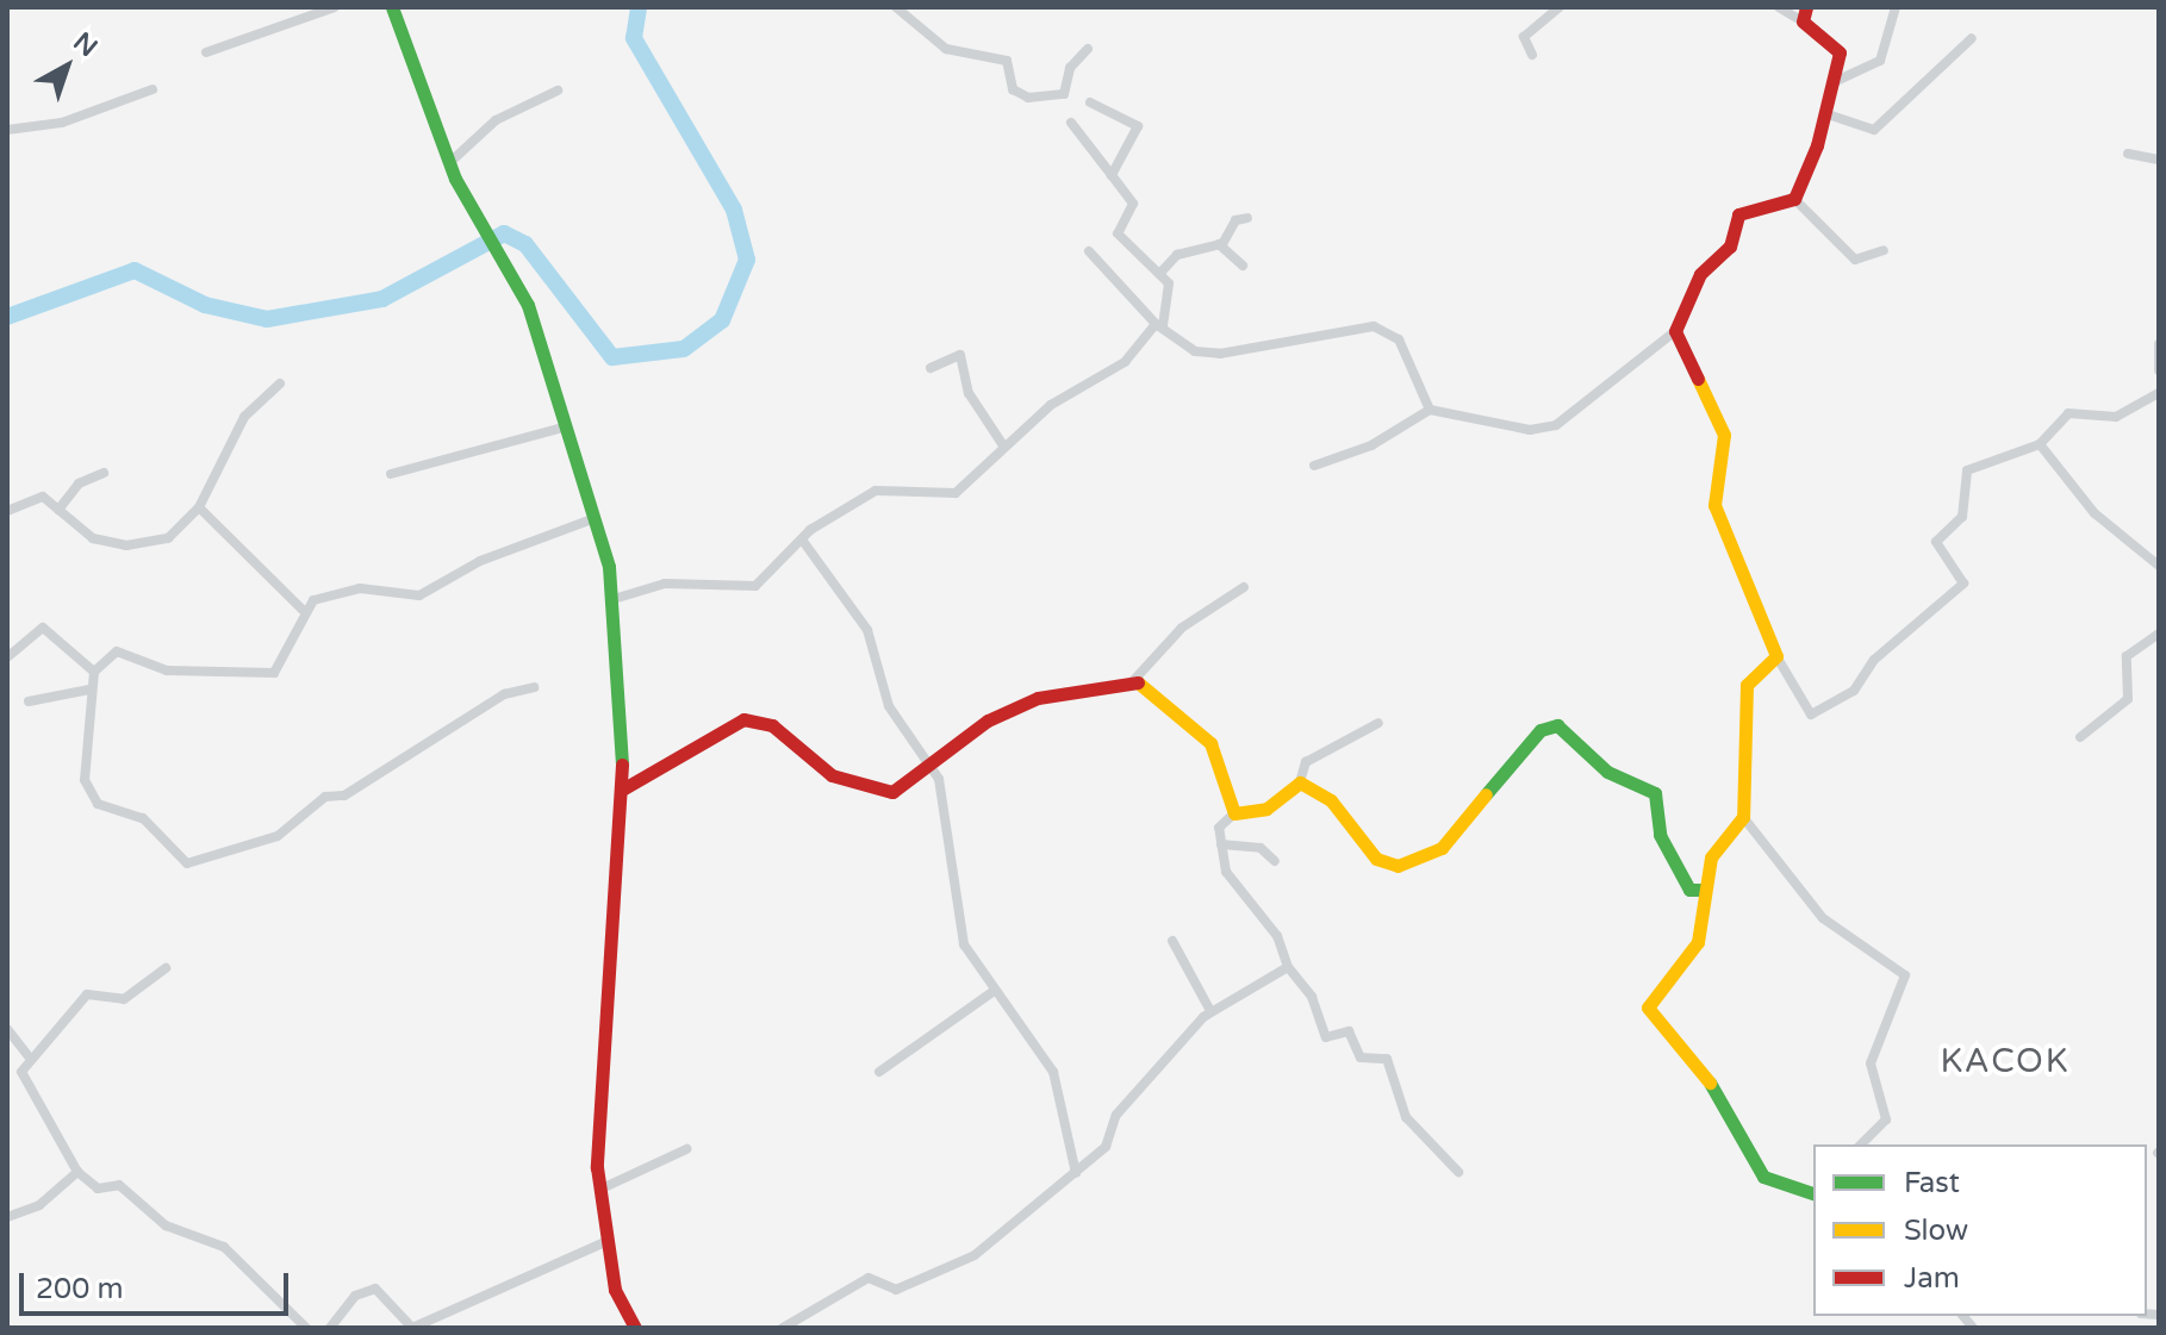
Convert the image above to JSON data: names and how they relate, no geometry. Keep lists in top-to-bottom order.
{
  "districts": ["KACOK"],
  "legend": ["Fast", "Slow", "Jam"],
  "scale_bar": "200 m",
  "north": "top right"
}
